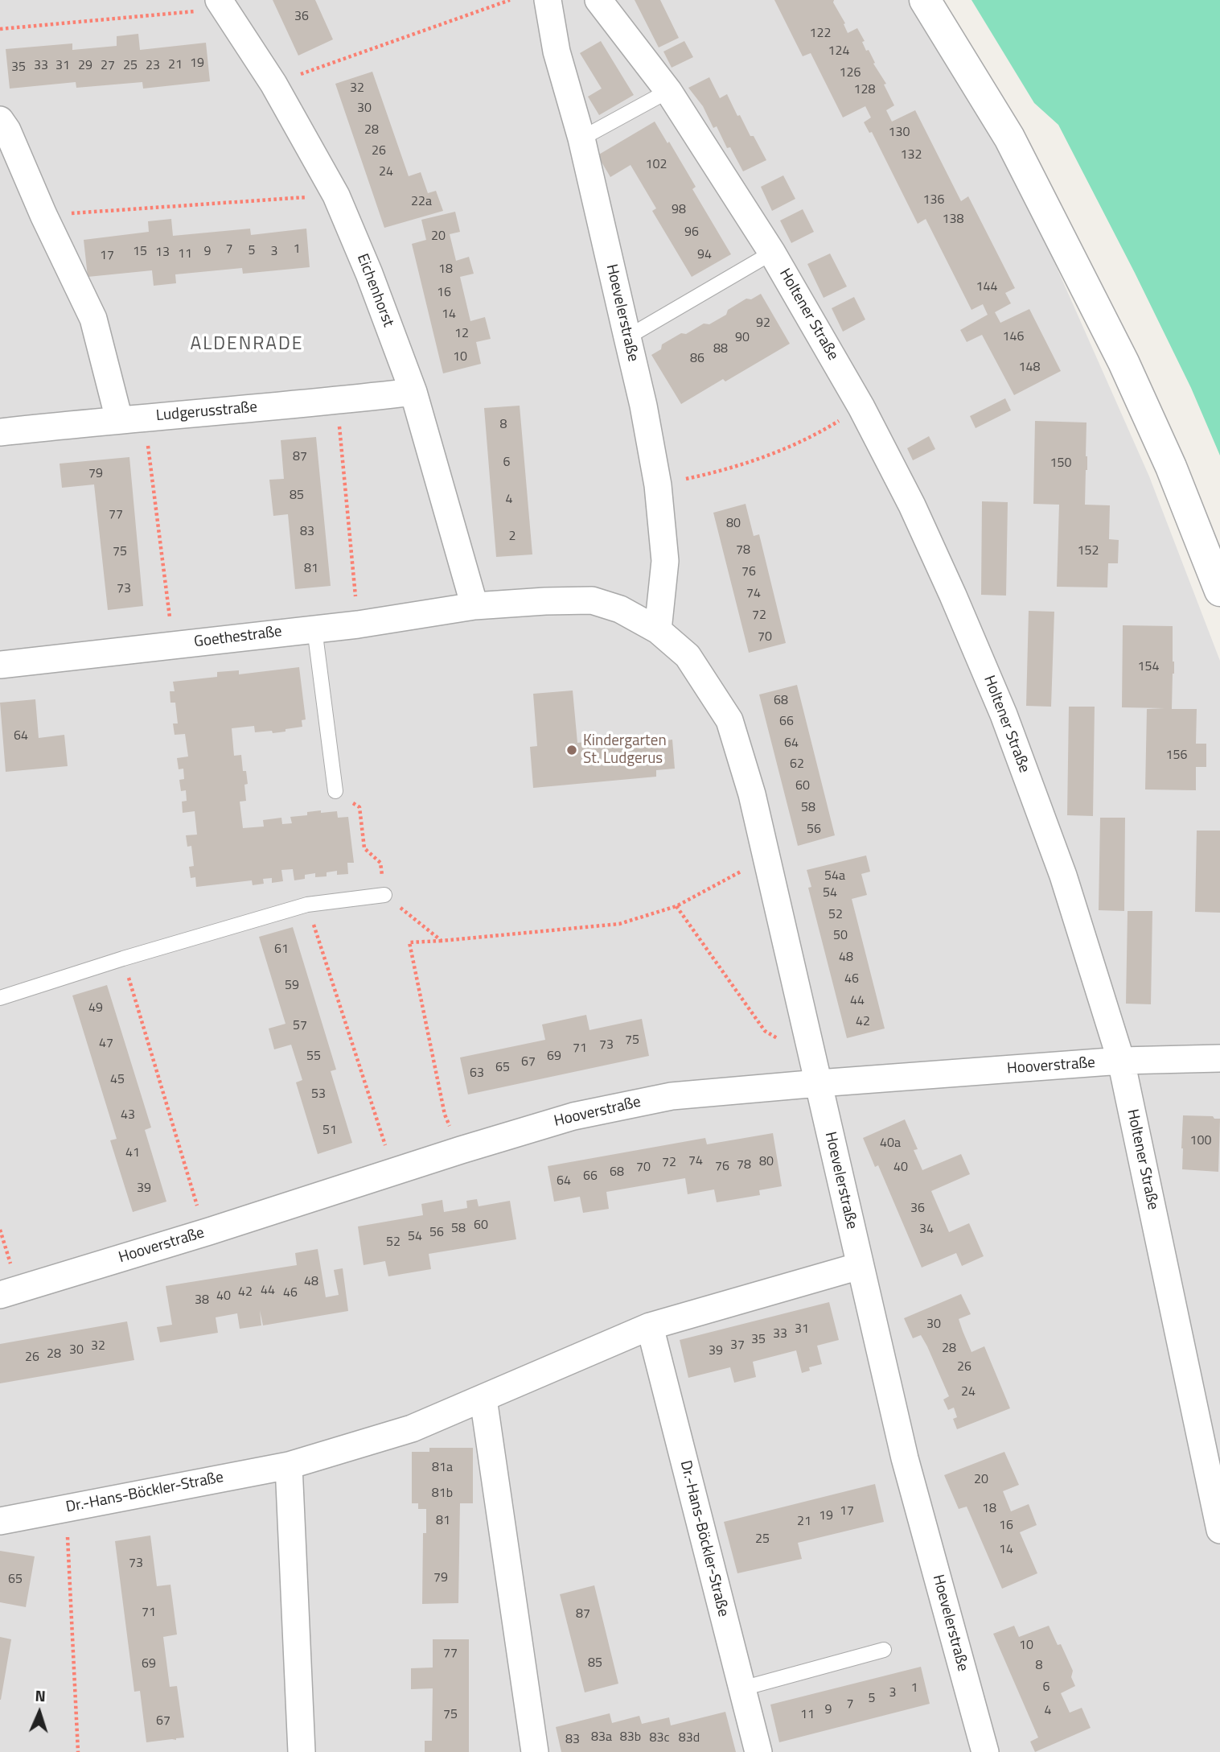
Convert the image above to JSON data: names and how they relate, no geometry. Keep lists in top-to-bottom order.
{
  "streets": {
    "street": [
      "Eichenhorst",
      "Hoevelerstraße",
      "Holtener Straße",
      "Ludgerusstraße",
      "Goethestraße",
      "Hooverstraße",
      "Dr.-Hans-Böckler-Straße"
    ]
  },
  "crossings": [
    ["Eichenhorst", "Hoevelerstraße"],
    ["Eichenhorst", "Ludgerusstraße"],
    ["Eichenhorst", "Goethestraße"],
    ["Hoevelerstraße", "Goethestraße"],
    ["Hoevelerstraße", "Hooverstraße"],
    ["Hoevelerstraße", "Dr.-Hans-Böckler-Straße"],
    ["Holtener Straße", "Hooverstraße"]
  ],
  "districts": ["ALDENRADE"],
  "places": ["Kindergarten St. Ludgerus"],
  "house_numbers": [
    "36",
    "122",
    "124",
    "19",
    "21",
    "33",
    "31",
    "29",
    "27",
    "25",
    "23",
    "35",
    "126",
    "32",
    "128",
    "30",
    "28",
    "130",
    "26",
    "132",
    "102",
    "24",
    "136",
    "22a",
    "98",
    "138",
    "96",
    "20",
    "7",
    "1",
    "5",
    "15",
    "9",
    "3",
    "13",
    "11",
    "94",
    "17",
    "18",
    "144",
    "16",
    "14",
    "92",
    "12",
    "146",
    "90",
    "88",
    "10",
    "86",
    "148",
    "8",
    "87",
    "6",
    "150",
    "79",
    "85",
    "4",
    "77",
    "80",
    "83",
    "2",
    "78",
    "152",
    "75",
    "81",
    "76",
    "73",
    "74",
    "72",
    "70",
    "154",
    "68",
    "66",
    "64",
    "64",
    "156",
    "62",
    "60",
    "58",
    "56",
    "54a",
    "54",
    "52",
    "50",
    "61",
    "48",
    "46",
    "59",
    "44",
    "49",
    "42",
    "57",
    "75",
    "47",
    "73",
    "71",
    "55",
    "69",
    "67",
    "65",
    "63",
    "45",
    "53",
    "43",
    "51",
    "100",
    "40a",
    "41",
    "74",
    "80",
    "72",
    "78",
    "76",
    "70",
    "40",
    "68",
    "66",
    "64",
    "39",
    "36",
    "60",
    "58",
    "34",
    "56",
    "54",
    "52",
    "48",
    "44",
    "42",
    "46",
    "40",
    "38",
    "30",
    "31",
    "33",
    "35",
    "37",
    "32",
    "28",
    "30",
    "39",
    "28",
    "26",
    "26",
    "24",
    "81a",
    "20",
    "81b",
    "18",
    "17",
    "19",
    "81",
    "21",
    "16",
    "25",
    "14",
    "73",
    "79",
    "65",
    "71",
    "87",
    "10",
    "77",
    "85",
    "69",
    "8",
    "6",
    "1",
    "3",
    "5",
    "7",
    "9",
    "4",
    "75",
    "11",
    "67",
    "83a",
    "83b",
    "83c",
    "83d",
    "83"
  ],
  "north": "top"
}
